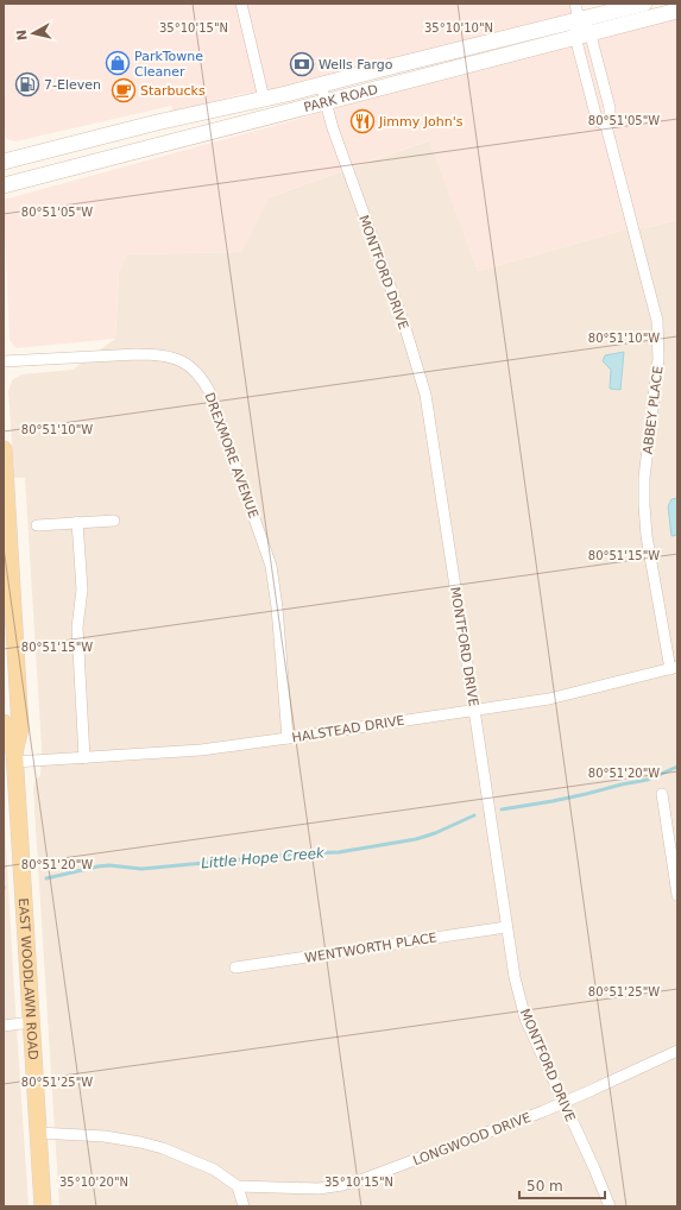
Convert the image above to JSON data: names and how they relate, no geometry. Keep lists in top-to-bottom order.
{
  "streets": {
    "main road": ["PARK ROAD", "EAST WOODLAWN ROAD"],
    "street": [
      "MONTFORD DRIVE",
      "ABBEY PLACE",
      "DREXMORE AVENUE",
      "HALSTEAD DRIVE",
      "WENTWORTH PLACE",
      "LONGWOOD DRIVE"
    ]
  },
  "crossings": [
    ["PARK ROAD", "MONTFORD DRIVE"],
    ["MONTFORD DRIVE", "HALSTEAD DRIVE"],
    ["MONTFORD DRIVE", "WENTWORTH PLACE"],
    ["MONTFORD DRIVE", "LONGWOOD DRIVE"],
    ["ABBEY PLACE", "HALSTEAD DRIVE"],
    ["DREXMORE AVENUE", "HALSTEAD DRIVE"],
    ["HALSTEAD DRIVE", "EAST WOODLAWN ROAD"]
  ],
  "water": ["Little Hope Creek"],
  "places": {
    "shop": ["ParkTowne Cleaner"],
    "bank": ["Wells Fargo"],
    "fuel station": ["7-Eleven"],
    "cafe": ["Starbucks"],
    "restaurant": ["Jimmy John's"]
  },
  "scale_bar": "50 m",
  "north": "left",
  "coordinates": [
    "35°10'15\"N",
    "35°10'10\"N",
    "80°51'05\"W",
    "80°51'10\"W",
    "80°51'15\"W",
    "80°51'20\"W",
    "80°51'25\"W",
    "35°10'20\"N"
  ]
}
